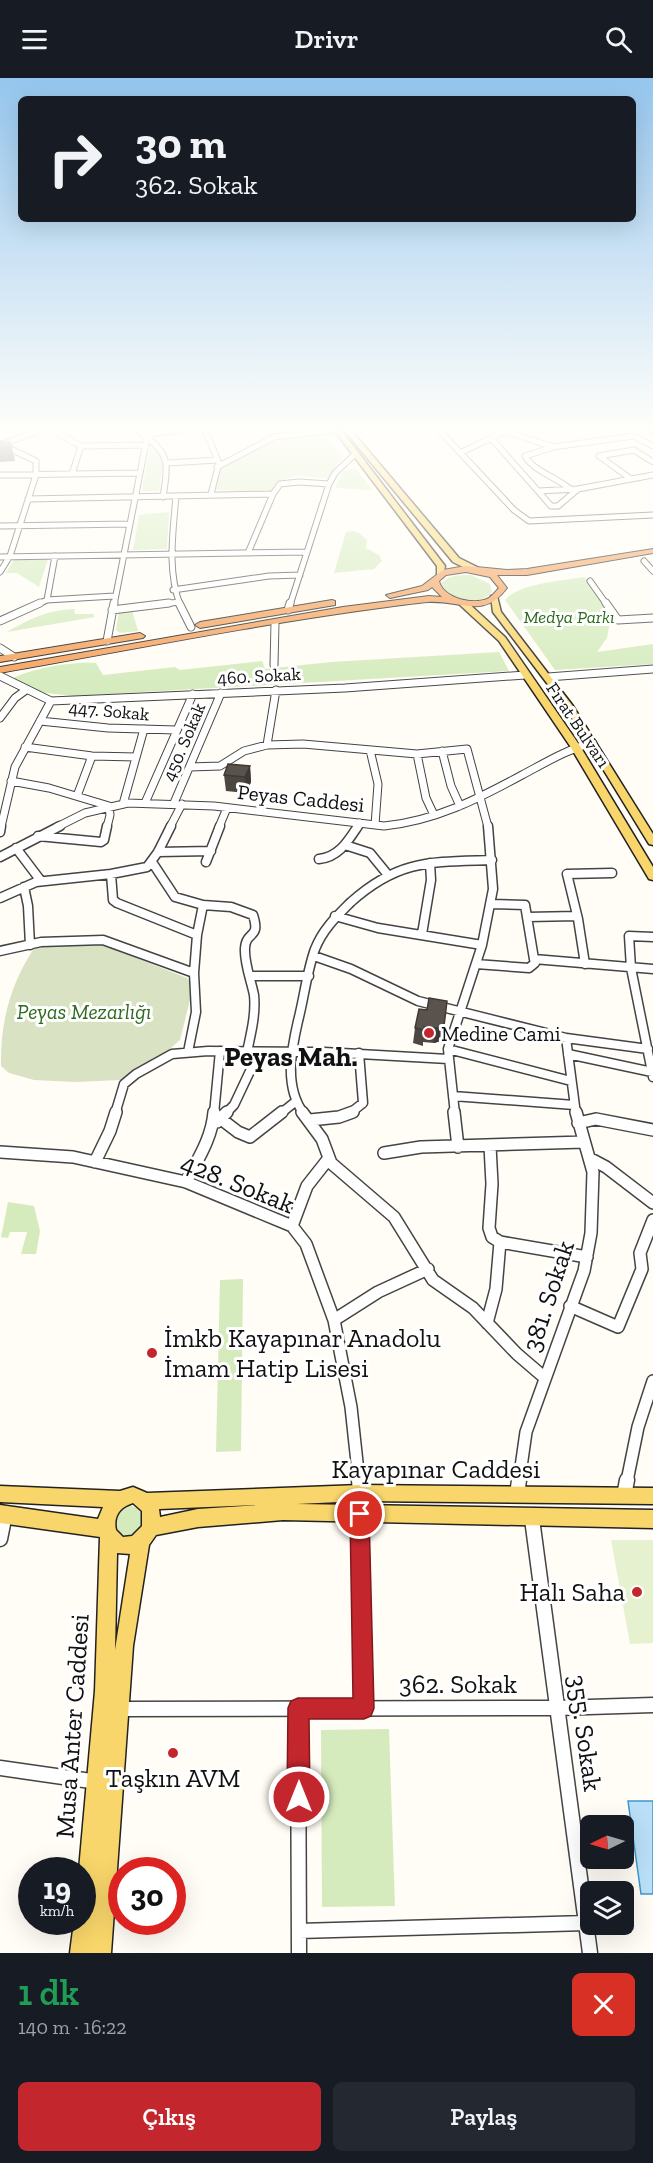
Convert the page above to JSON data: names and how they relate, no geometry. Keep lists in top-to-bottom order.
{
  "streets": {
    "main road": ["Fırat Bulvarı", "Kayapınar Caddesi", "Musa Anter Caddesi"],
    "street": [
      "460. Sokak",
      "447. Sokak",
      "450. Sokak",
      "Peyas Caddesi",
      "428. Sokak",
      "381. Sokak",
      "362. Sokak",
      "355. Sokak"
    ]
  },
  "crossings": [
    ["460. Sokak", "Fırat Bulvarı"],
    ["460. Sokak", "450. Sokak"],
    ["Fırat Bulvarı", "Peyas Caddesi"],
    ["450. Sokak", "Peyas Caddesi"],
    ["428. Sokak", "Kayapınar Caddesi"],
    ["381. Sokak", "Kayapınar Caddesi"],
    ["Kayapınar Caddesi", "Musa Anter Caddesi"],
    ["Kayapınar Caddesi", "355. Sokak"],
    ["362. Sokak", "Musa Anter Caddesi"],
    ["362. Sokak", "355. Sokak"]
  ],
  "districts": ["Peyas Mah."],
  "parks": ["Medya Parkı", "Peyas Mezarlığı"],
  "places": [
    "Medine Cami",
    "İmkb Kayapınar Anadolu İmam Hatip Lisesi",
    "Halı Saha",
    "Taşkın AVM"
  ],
  "north": "left",
  "page": {
    "header": "Drivr",
    "turn": ["30 m", "362. Sokak"],
    "speed": "19 km/h",
    "limit": "30",
    "heading": ["1 dk", "140 m · 16:22"],
    "buttons": ["Çıkış", "Paylaş"]
  }
}
